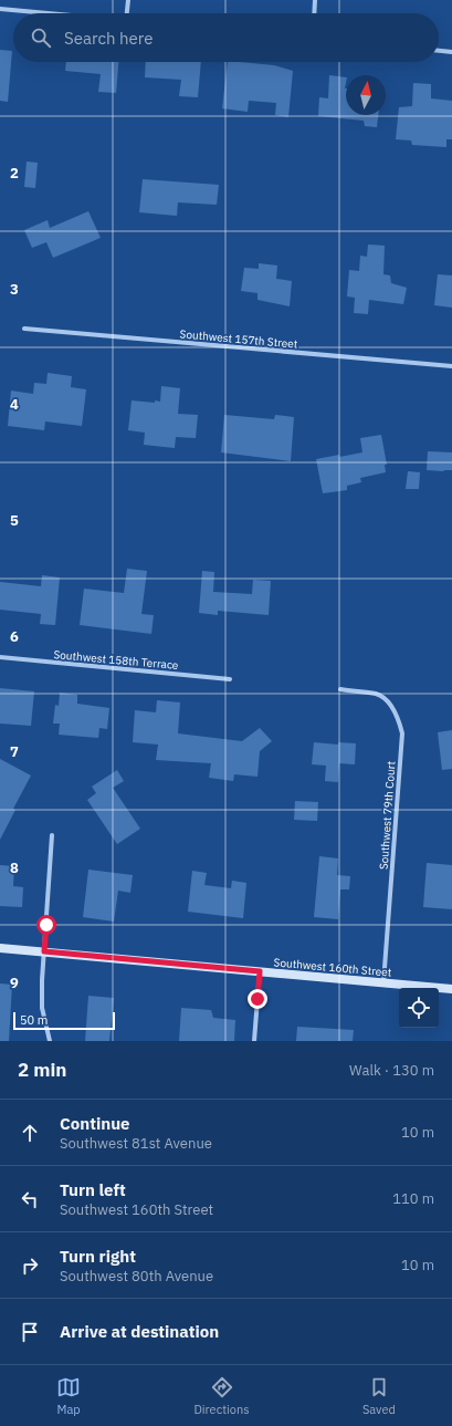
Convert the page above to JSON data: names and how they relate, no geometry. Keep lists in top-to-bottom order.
{
  "streets": {
    "street": [
      "Southwest 157th Street",
      "Southwest 158th Terrace",
      "Southwest 79th Court",
      "Southwest 160th Street"
    ]
  },
  "crossings": [
    ["Southwest 79th Court", "Southwest 160th Street"]
  ],
  "scale_bar": "50 m",
  "north": "top",
  "page": {
    "search": "Search here",
    "scale": "50 m",
    "heading": ["2 min", "Walk · 130 m"],
    "list": [
      ["Continue", "Southwest 81st Avenue", "10 m"],
      ["Turn left", "Southwest 160th Street", "110 m"],
      ["Turn right", "Southwest 80th Avenue", "10 m"],
      "Arrive at destination"
    ],
    "nav": ["Map", "Directions", "Saved"]
  },
  "grid": {
    "rows": [
      "2",
      "3",
      "4",
      "5",
      "6",
      "7",
      "8",
      "9"
    ]
  }
}
